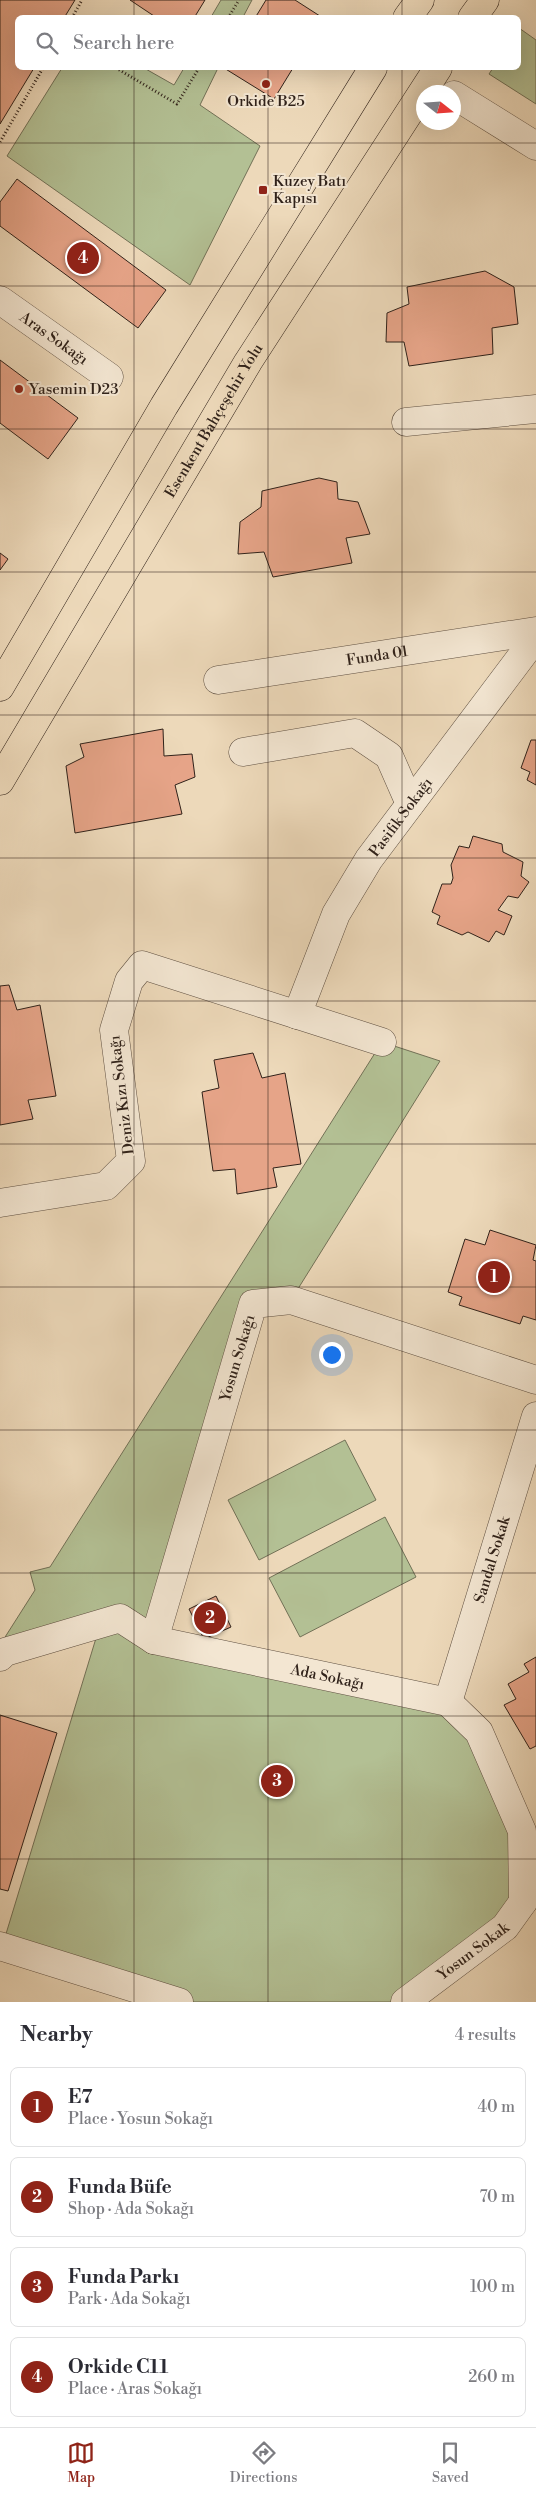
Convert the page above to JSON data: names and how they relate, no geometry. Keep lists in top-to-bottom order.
{
  "streets": {
    "main road": ["Esenkent Bahçeşehir Yolu"],
    "street": [
      "Aras Sokağı",
      "Funda 01",
      "Pasifik Sokağı",
      "Deniz Kızı Sokağı",
      "Yosun Sokağı",
      "Sandal Sokak",
      "Ada Sokağı",
      "Yosun Sokak"
    ]
  },
  "crossings": [
    ["Pasifik Sokağı", "Deniz Kızı Sokağı"],
    ["Yosun Sokağı", "Ada Sokağı"],
    ["Sandal Sokak", "Ada Sokağı"]
  ],
  "places": {
    "other": ["Orkide B25", "Yasemin D23"],
    "transit": ["Kuzey Batı Kapısı"]
  },
  "north": "right",
  "page": {
    "search": "Search here",
    "pins": [
      "4",
      "1",
      "2",
      "3"
    ],
    "heading": ["Nearby", "4 results"],
    "list": [
      {
        "mark": "1",
        "name": "E7",
        "note": "Place · Yosun Sokağı",
        "value": "40 m"
      },
      {
        "mark": "2",
        "name": "Funda Büfe",
        "note": "Shop · Ada Sokağı",
        "value": "70 m"
      },
      {
        "mark": "3",
        "name": "Funda Parkı",
        "note": "Park · Ada Sokağı",
        "value": "100 m"
      },
      {
        "mark": "4",
        "name": "Orkide C11",
        "note": "Place · Aras Sokağı",
        "value": "260 m"
      }
    ],
    "nav": ["Map", "Directions", "Saved"]
  }
}
